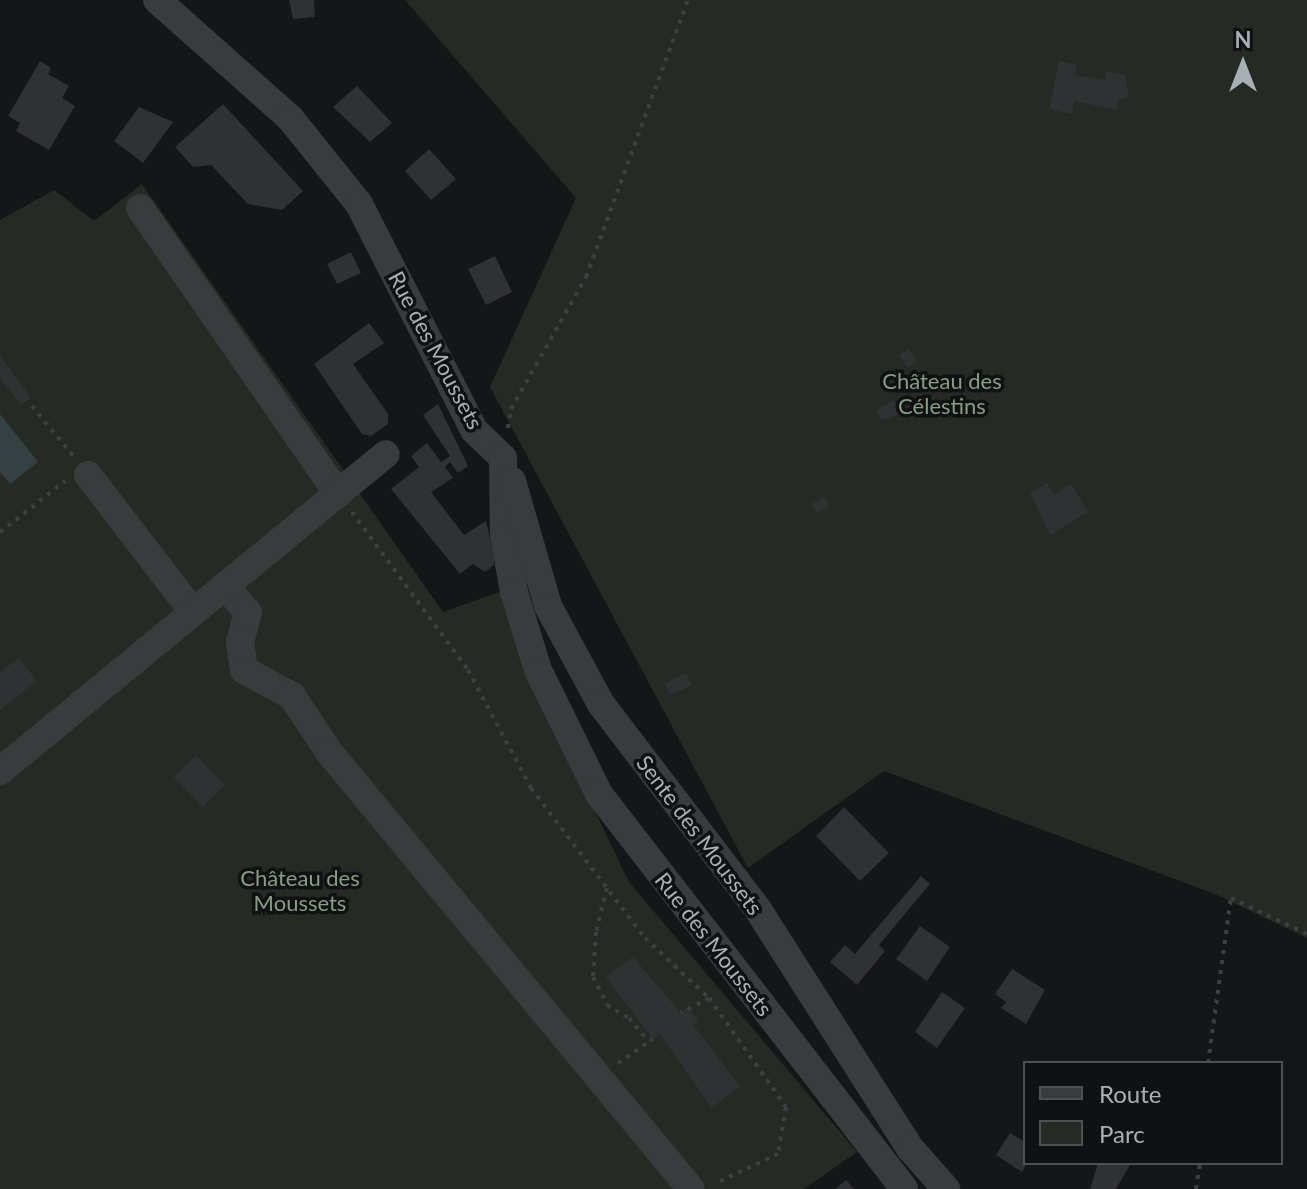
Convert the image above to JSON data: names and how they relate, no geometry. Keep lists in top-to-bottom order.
{
  "streets": {
    "street": ["Rue des Moussets", "Sente des Moussets"]
  },
  "crossings": [
    ["Rue des Moussets", "Sente des Moussets"]
  ],
  "parks": ["Château des Célestins", "Château des Moussets"],
  "legend": ["Route", "Parc"],
  "north": "top"
}
